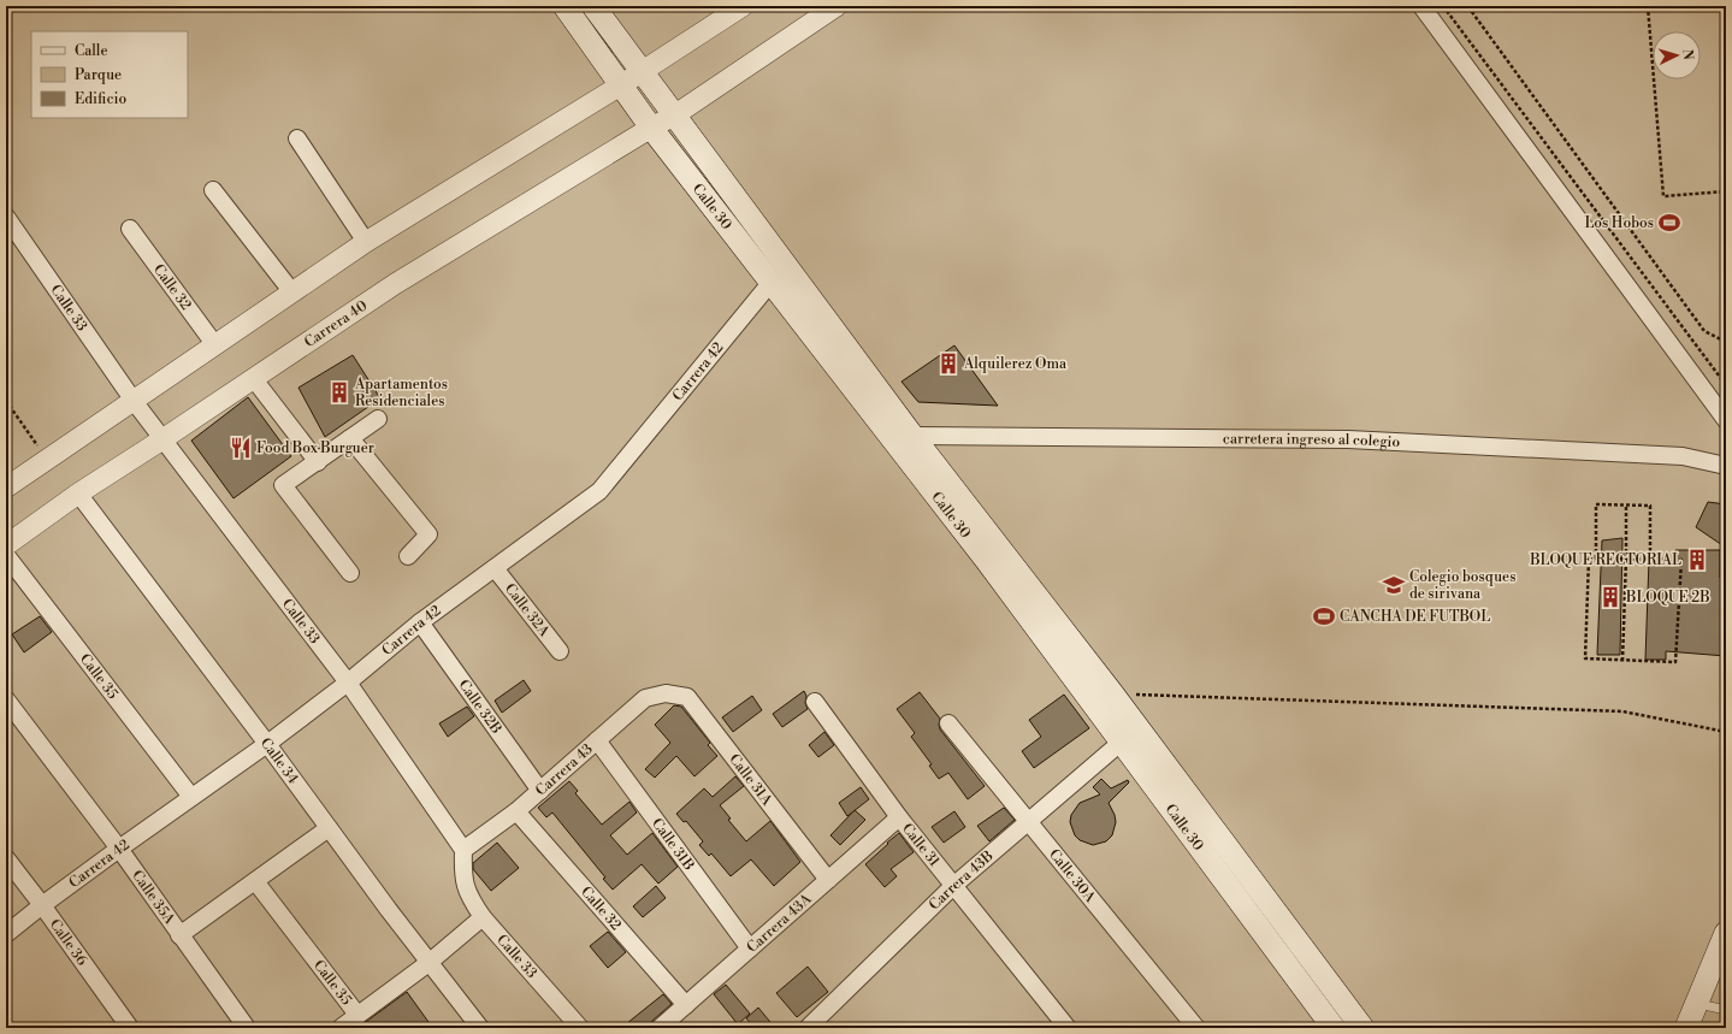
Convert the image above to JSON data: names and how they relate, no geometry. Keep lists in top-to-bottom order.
{
  "streets": {
    "main road": ["Calle 30"],
    "street": [
      "Calle 32",
      "Calle 33",
      "Carrera 40",
      "Carrera 42",
      "carretera ingreso al colegio",
      "Calle 32A",
      "Calle 35",
      "Calle 32B",
      "Calle 34",
      "Carrera 43",
      "Calle 31A",
      "Calle 31B",
      "Calle 31",
      "Calle 30A",
      "Carrera 43B",
      "Calle 35A",
      "Carrera 43A",
      "Calle 36"
    ]
  },
  "crossings": [
    ["Calle 30", "Carrera 40"],
    ["Calle 30", "Carrera 42"],
    ["Calle 30", "carretera ingreso al colegio"],
    ["Calle 30", "Carrera 43B"],
    ["Calle 32", "Carrera 43"],
    ["Calle 32", "Carrera 43A"],
    ["Calle 33", "Carrera 40"],
    ["Calle 33", "Carrera 42"],
    ["Calle 33", "Carrera 43"],
    ["Carrera 40", "Calle 34"],
    ["Carrera 42", "Calle 32A"],
    ["Carrera 42", "Calle 35"],
    ["Carrera 42", "Calle 32B"],
    ["Carrera 42", "Calle 34"],
    ["Carrera 42", "Calle 35A"],
    ["Carrera 42", "Calle 36"],
    ["Calle 32B", "Carrera 43"],
    ["Carrera 43", "Calle 31A"],
    ["Carrera 43", "Calle 31B"],
    ["Calle 31A", "Carrera 43A"],
    ["Calle 31B", "Carrera 43A"],
    ["Calle 31", "Carrera 43B"],
    ["Calle 31", "Carrera 43A"],
    ["Calle 30A", "Carrera 43B"]
  ],
  "places": {
    "sports": ["Los Hobos", "CANCHA DE FUTBOL"],
    "building": [
      "Alquilerez Oma",
      "Apartamentos Residenciales",
      "BLOQUE RECTORIAL",
      "BLOQUE 2B"
    ],
    "restaurant": ["Food Box Burguer"],
    "school or university": ["Colegio bosques de sirivana"]
  },
  "legend": ["Calle", "Parque", "Edificio"],
  "north": "right"
}
